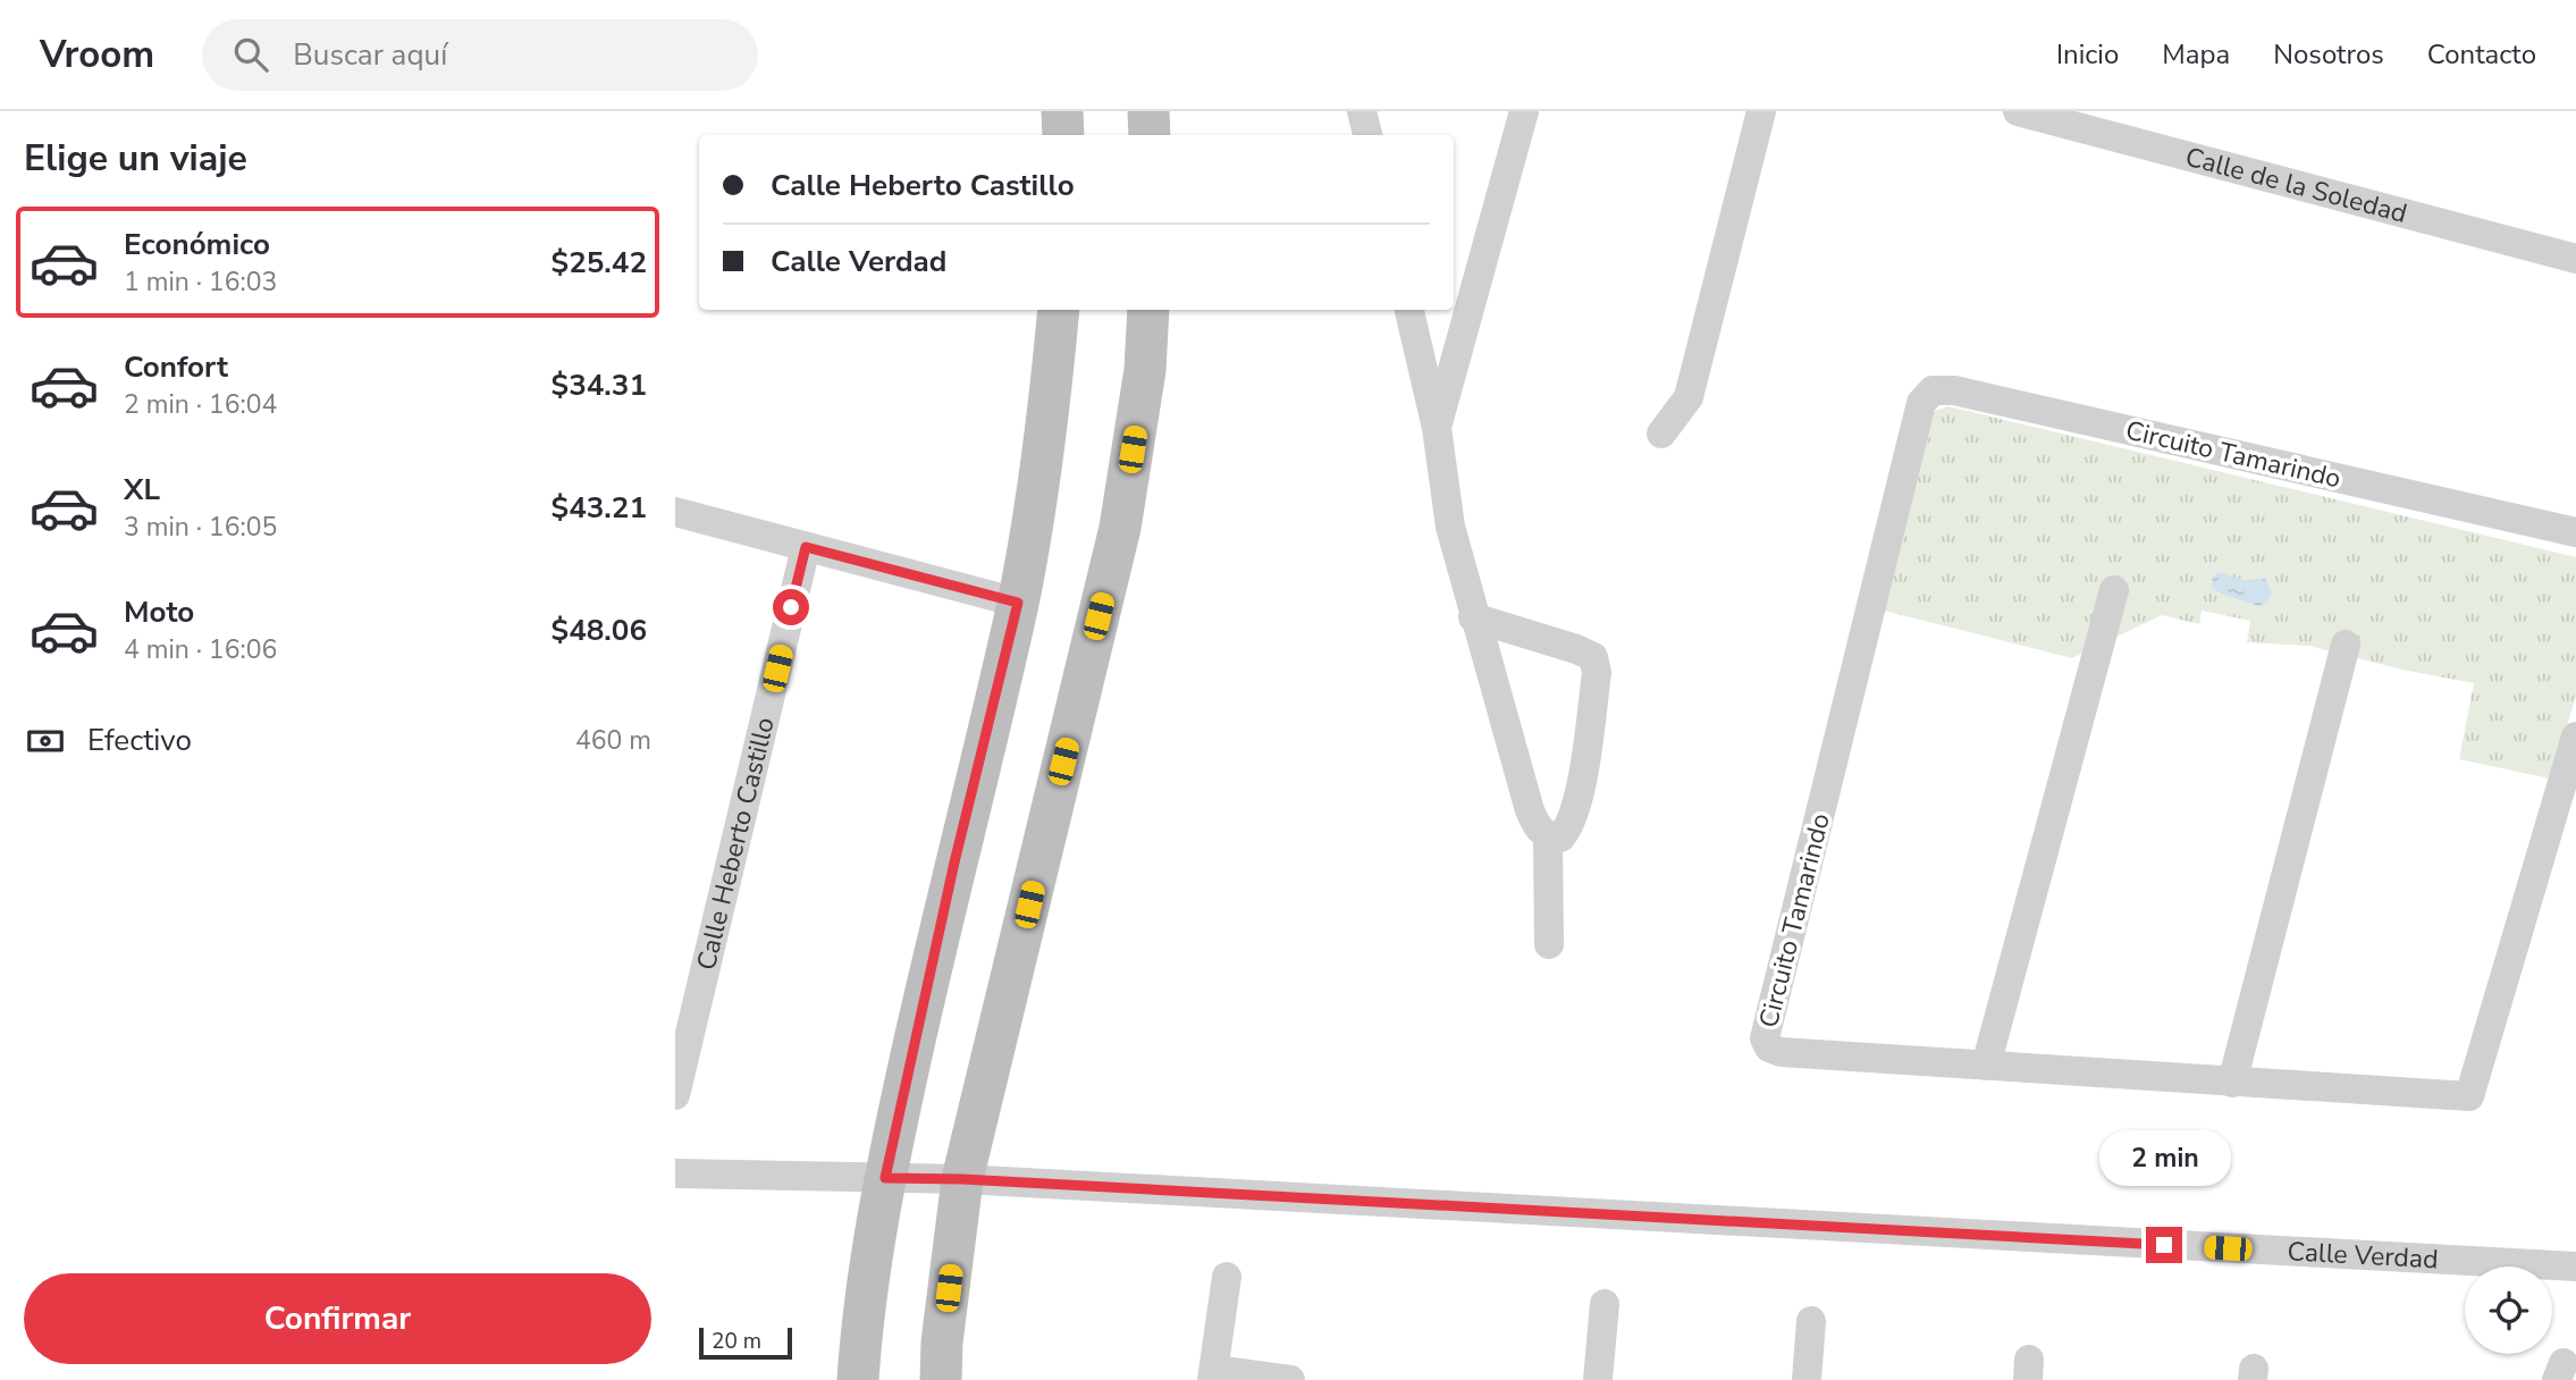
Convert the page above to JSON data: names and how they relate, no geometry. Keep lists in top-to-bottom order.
{
  "streets": {
    "street": [
      "Calle de la Soledad",
      "Circuito Tamarindo",
      "Calle Heberto Castillo",
      "Calle Verdad"
    ]
  },
  "scale_bar": "20 m",
  "page": {
    "header": "Vroom",
    "search": "Buscar aquí",
    "nav": [
      "Inicio",
      "Mapa",
      "Nosotros",
      "Contacto"
    ],
    "heading": "Elige un viaje",
    "banner": ["Calle Heberto Castillo", "Calle Verdad"],
    "list": [
      {
        "name": "Económico",
        "note": "1 min · 16:03",
        "value": "$25.42"
      },
      {
        "name": "Confort",
        "note": "2 min · 16:04",
        "value": "$34.31"
      },
      {
        "name": "XL",
        "note": "3 min · 16:05",
        "value": "$43.21"
      },
      {
        "name": "Moto",
        "note": "4 min · 16:06",
        "value": "$48.06"
      }
    ],
    "pay": ["Efectivo", "460 m"],
    "bubble": "2 min",
    "buttons": "Confirmar",
    "scale": "20 m"
  }
}
